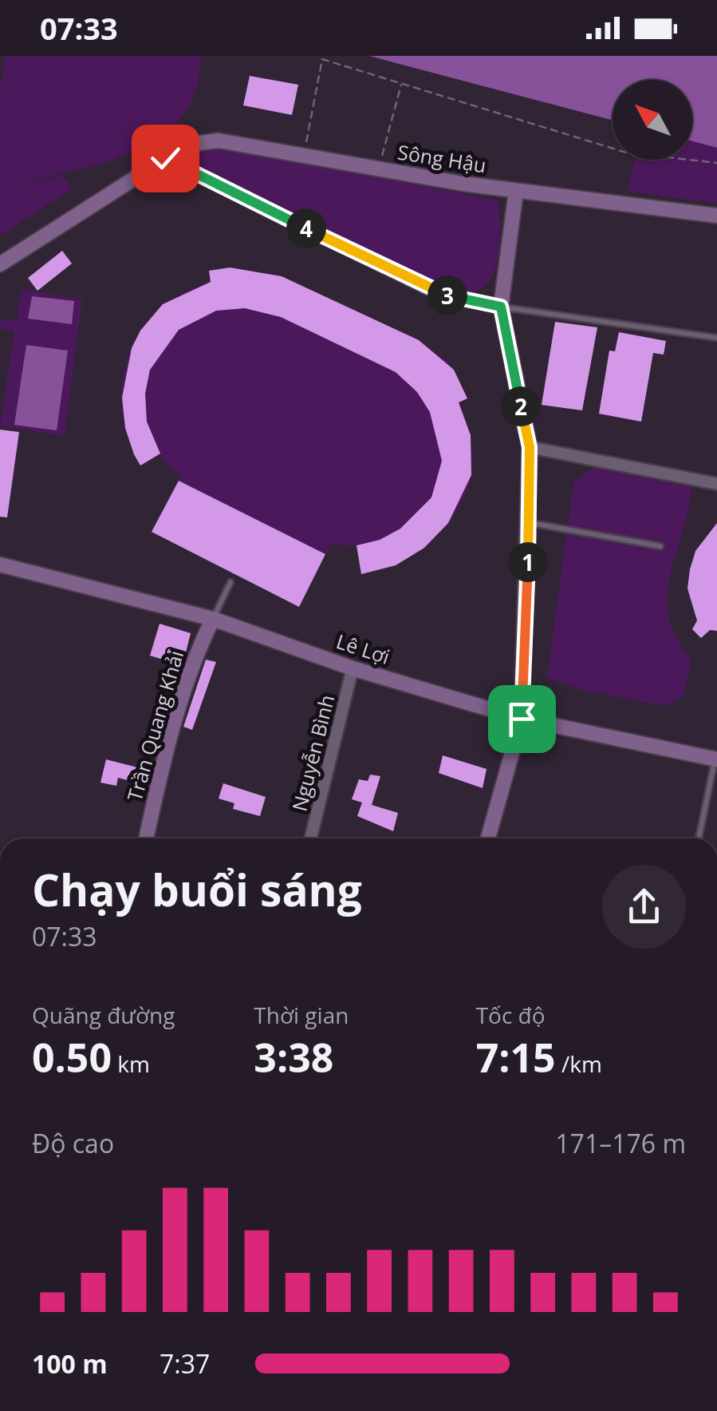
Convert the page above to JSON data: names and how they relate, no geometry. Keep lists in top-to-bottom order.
{
  "streets": {
    "street": [
      "Sông Hậu",
      "Lê Lợi",
      "Trần Quang Khải",
      "Nguyễn Bình"
    ]
  },
  "crossings": [
    ["Lê Lợi", "Trần Quang Khải"],
    ["Lê Lợi", "Nguyễn Bình"]
  ],
  "north": "top left",
  "page": {
    "status": "07:33",
    "pins": [
      "4",
      "3",
      "2",
      "1"
    ],
    "heading": ["Chạy buổi sáng", "07:33"],
    "stats": [
      ["Quãng đường", "0.50 km"],
      ["Thời gian", "3:38"],
      ["Tốc độ", "7:15 /km"]
    ],
    "chart": ["Độ cao", "171–176 m"],
    "list": [
      {
        "name": "100 m",
        "note": "7:37"
      }
    ]
  }
}
